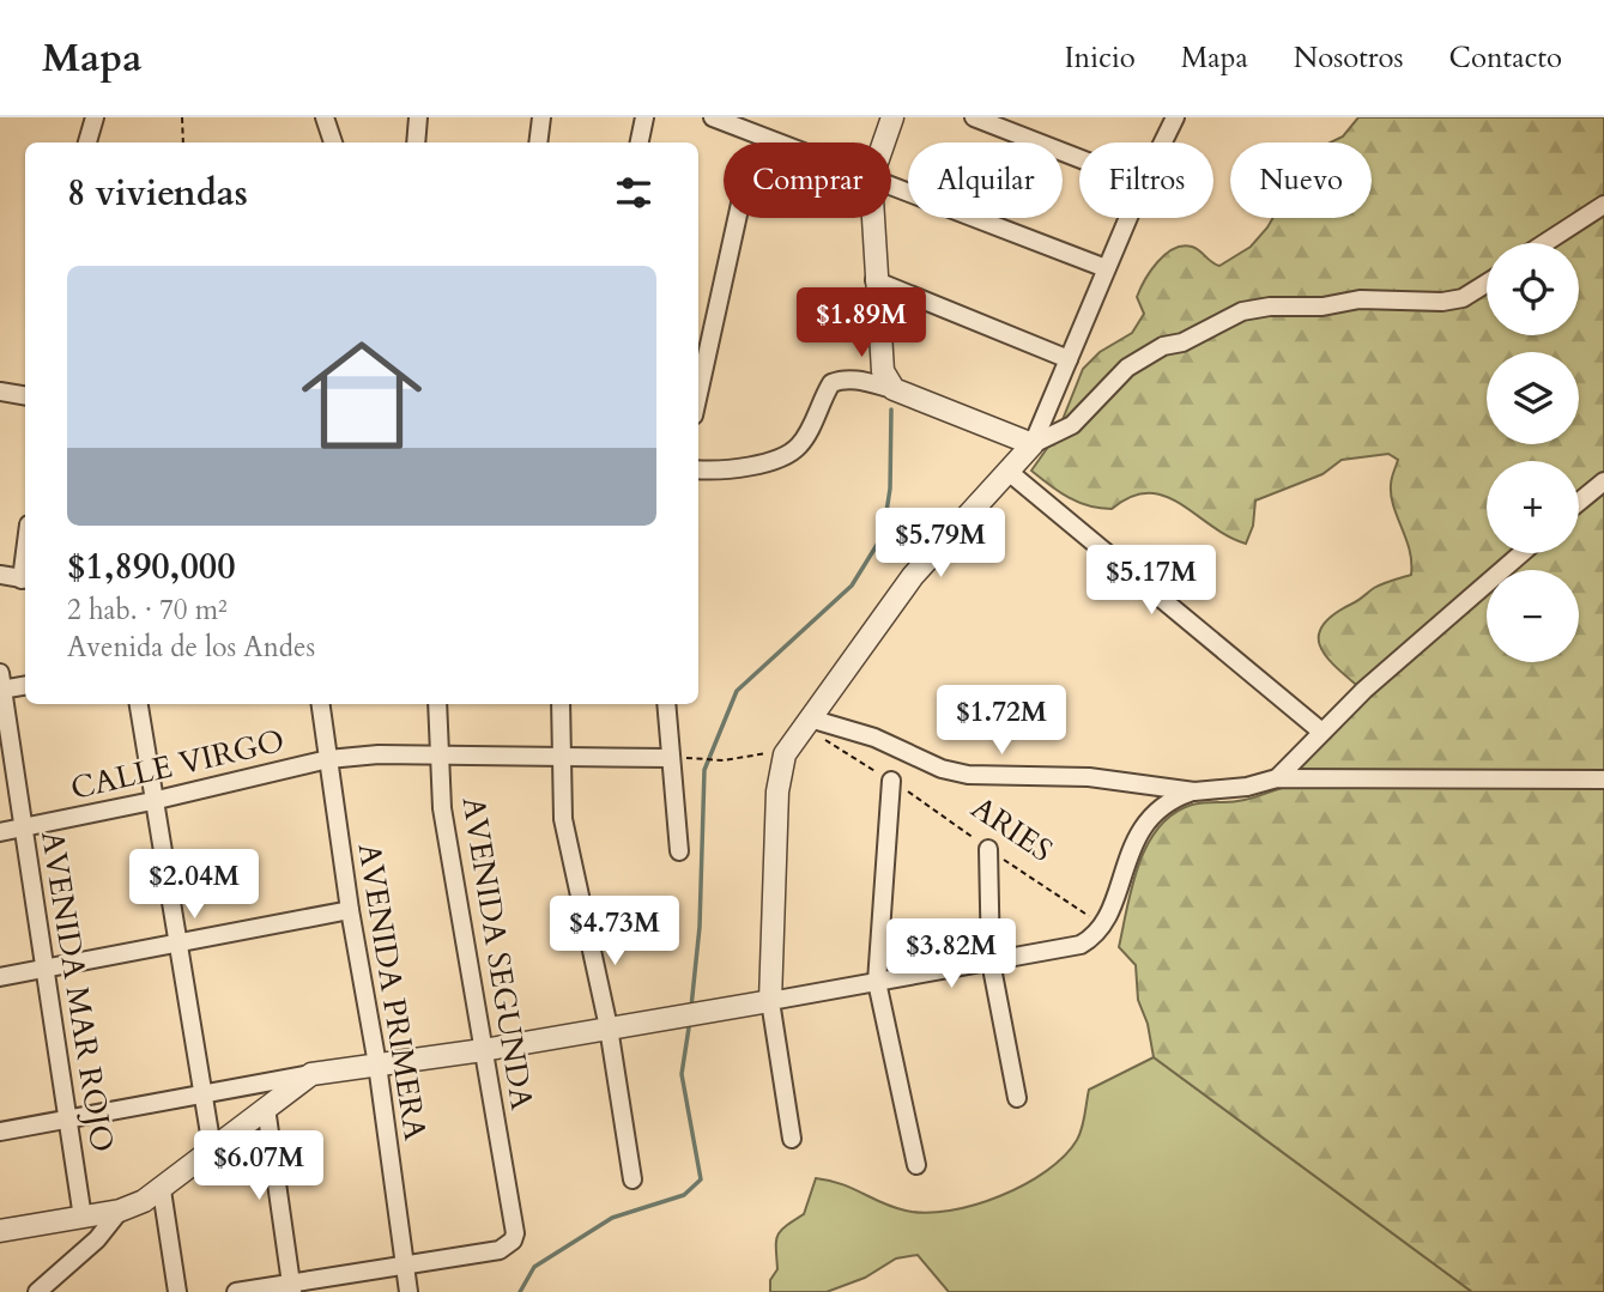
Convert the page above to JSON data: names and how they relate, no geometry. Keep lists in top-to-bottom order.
{
  "streets": {
    "street": [
      "CALLE VIRGO",
      "AVENIDA SEGUNDA",
      "AVENIDA MAR ROJO",
      "AVENIDA PRIMERA"
    ],
    "path": ["ARIES"]
  },
  "crossings": [
    ["CALLE VIRGO", "AVENIDA SEGUNDA"],
    ["CALLE VIRGO", "AVENIDA MAR ROJO"],
    ["CALLE VIRGO", "AVENIDA PRIMERA"],
    ["AVENIDA SEGUNDA", "AVENIDA PRIMERA"]
  ],
  "page": {
    "header": "Mapa",
    "nav": [
      "Inicio",
      "Mapa",
      "Nosotros",
      "Contacto"
    ],
    "chip": [
      "Comprar",
      "Alquilar",
      "Filtros",
      "Nuevo"
    ],
    "heading": "8 viviendas",
    "map_buttons": ["+", "−"],
    "list": [
      {
        "name": "$1,890,000",
        "note": "2 hab. · 70 m² · Avenida de los Andes"
      }
    ],
    "price": [
      "$1.89M",
      "$5.79M",
      "$5.17M",
      "$1.72M",
      "$2.04M",
      "$4.73M",
      "$3.82M",
      "$6.07M"
    ]
  }
}
